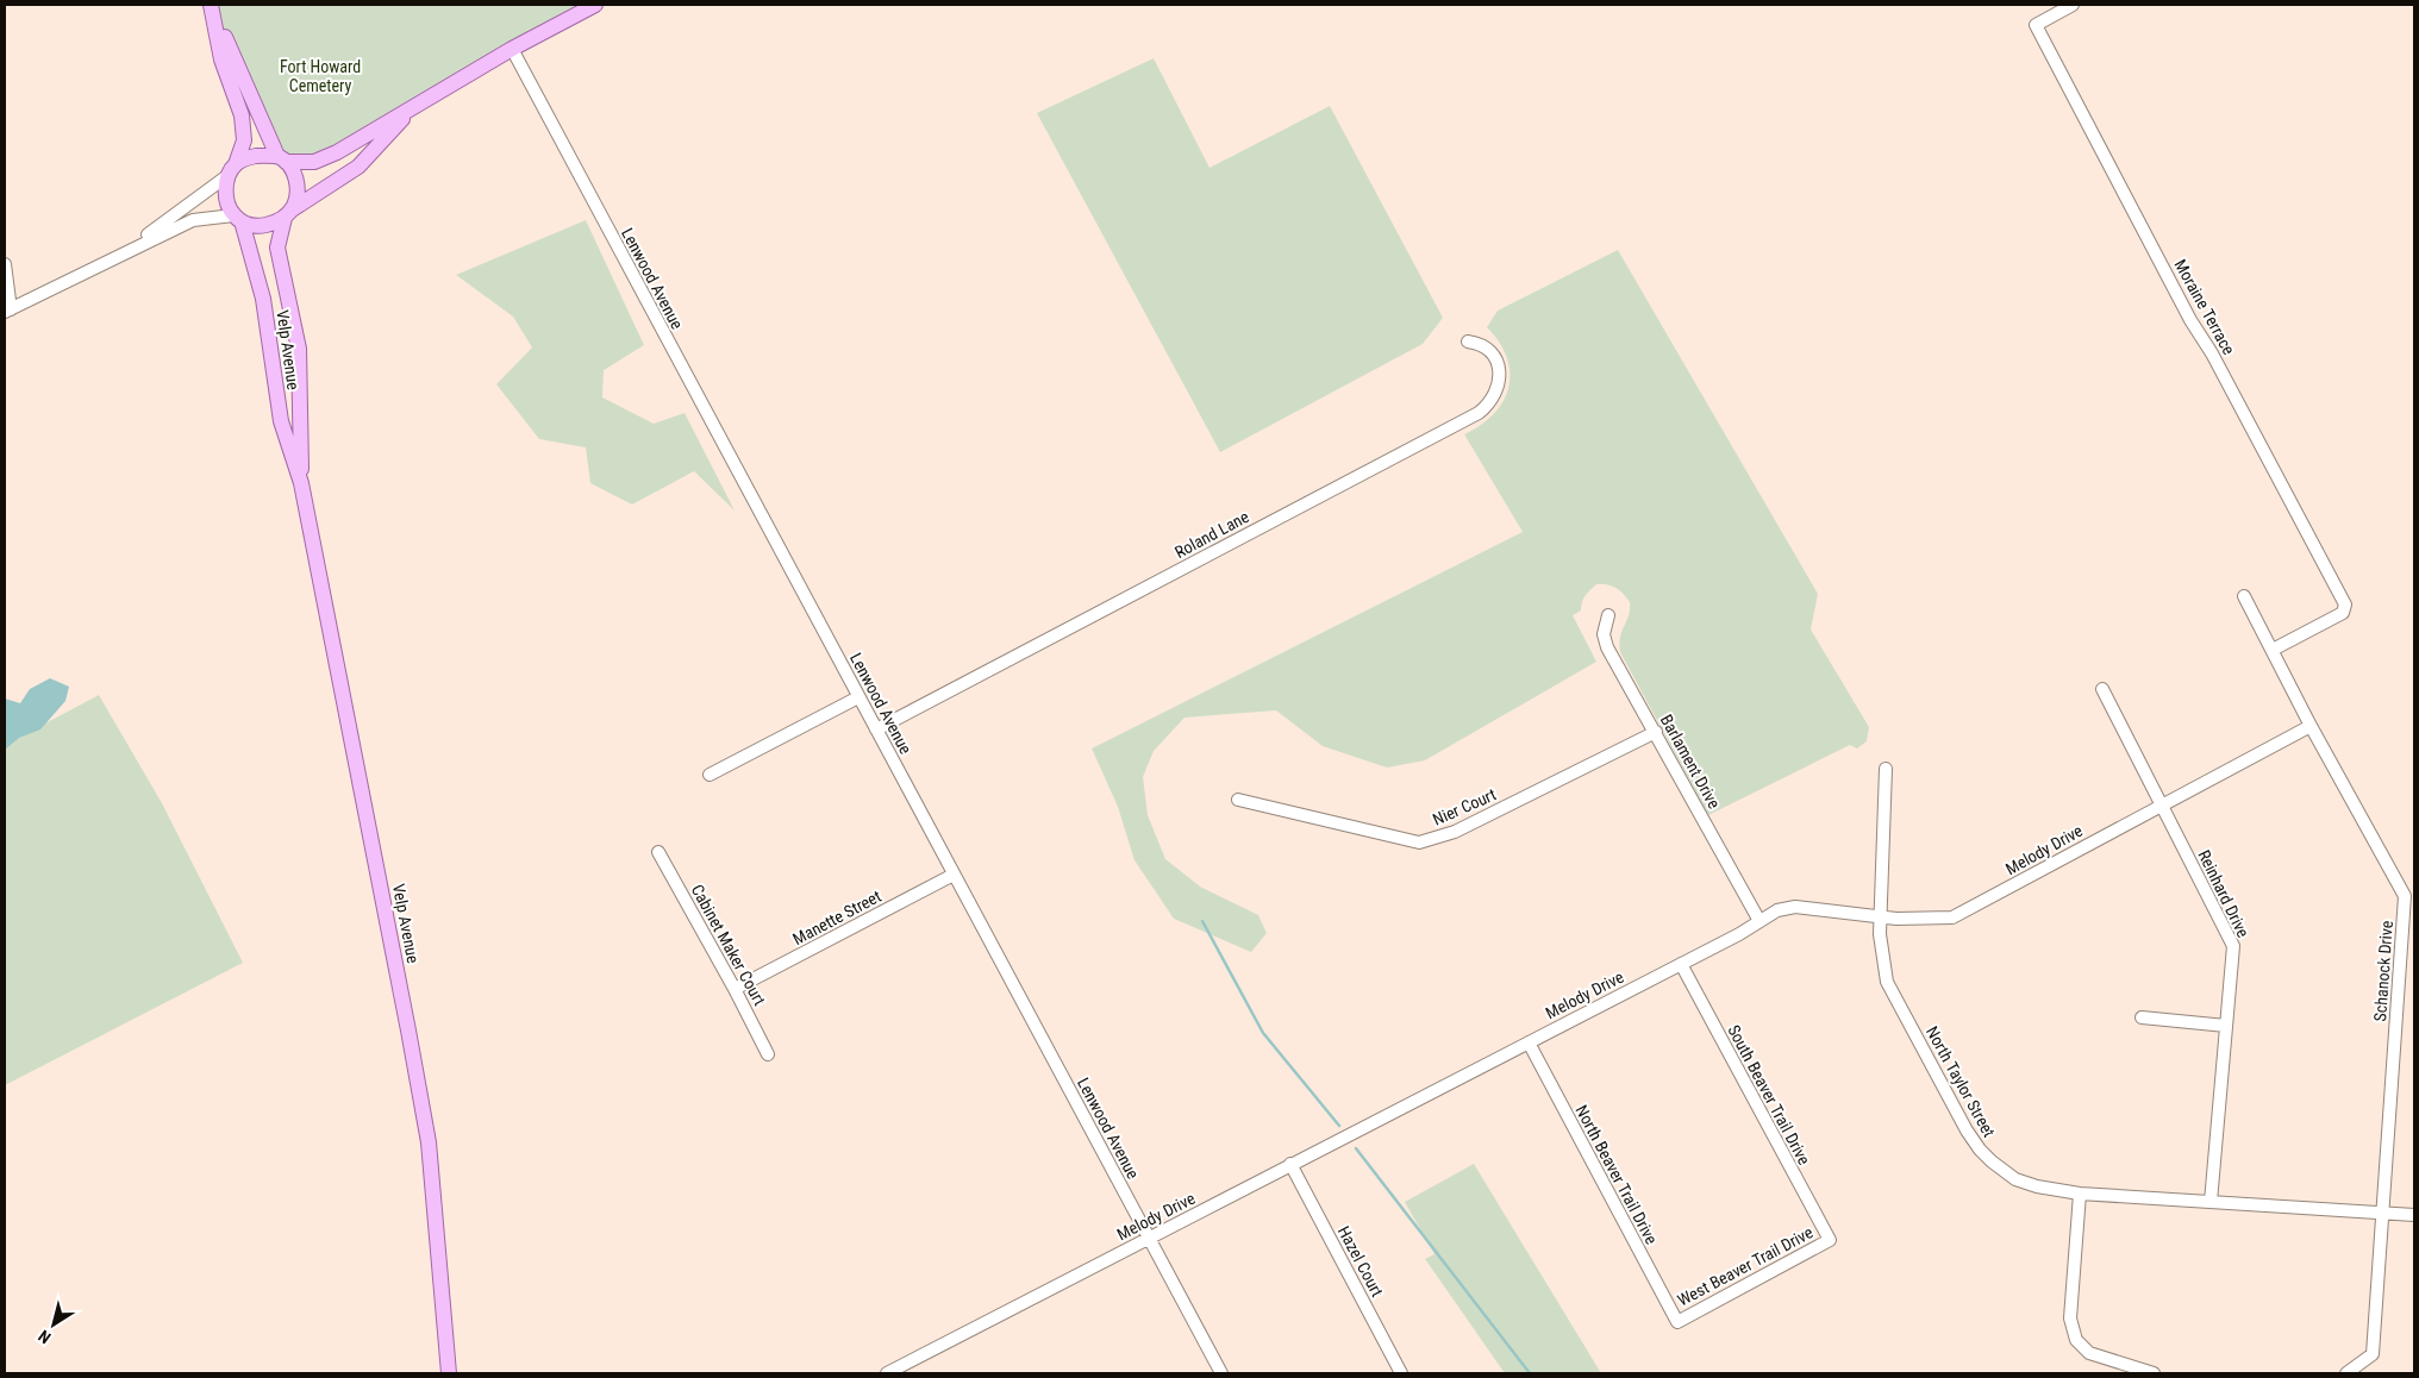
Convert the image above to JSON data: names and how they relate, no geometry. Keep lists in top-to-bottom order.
{
  "streets": {
    "main road": ["Velp Avenue"],
    "street": [
      "Lenwood Avenue",
      "Moraine Terrace",
      "Roland Lane",
      "Barlament Drive",
      "Nier Court",
      "Melody Drive",
      "Reinhard Drive",
      "Manette Street",
      "Cabinet Maker Court",
      "Schanock Drive",
      "North Taylor Street",
      "South Beaver Trail Drive",
      "North Beaver Trail Drive",
      "Hazel Court",
      "West Beaver Trail Drive"
    ]
  },
  "crossings": [
    ["Lenwood Avenue", "Roland Lane"],
    ["Lenwood Avenue", "Melody Drive"],
    ["Lenwood Avenue", "Manette Street"],
    ["Moraine Terrace", "Schanock Drive"],
    ["Barlament Drive", "Nier Court"],
    ["Barlament Drive", "Melody Drive"],
    ["Melody Drive", "Reinhard Drive"],
    ["Melody Drive", "Schanock Drive"],
    ["Melody Drive", "North Taylor Street"],
    ["Melody Drive", "South Beaver Trail Drive"],
    ["Melody Drive", "North Beaver Trail Drive"],
    ["Melody Drive", "Hazel Court"],
    ["Reinhard Drive", "North Taylor Street"],
    ["Manette Street", "Cabinet Maker Court"],
    ["Schanock Drive", "North Taylor Street"],
    ["South Beaver Trail Drive", "West Beaver Trail Drive"],
    ["North Beaver Trail Drive", "West Beaver Trail Drive"]
  ],
  "parks": ["Fort Howard Cemetery"],
  "north": "bottom left"
}
